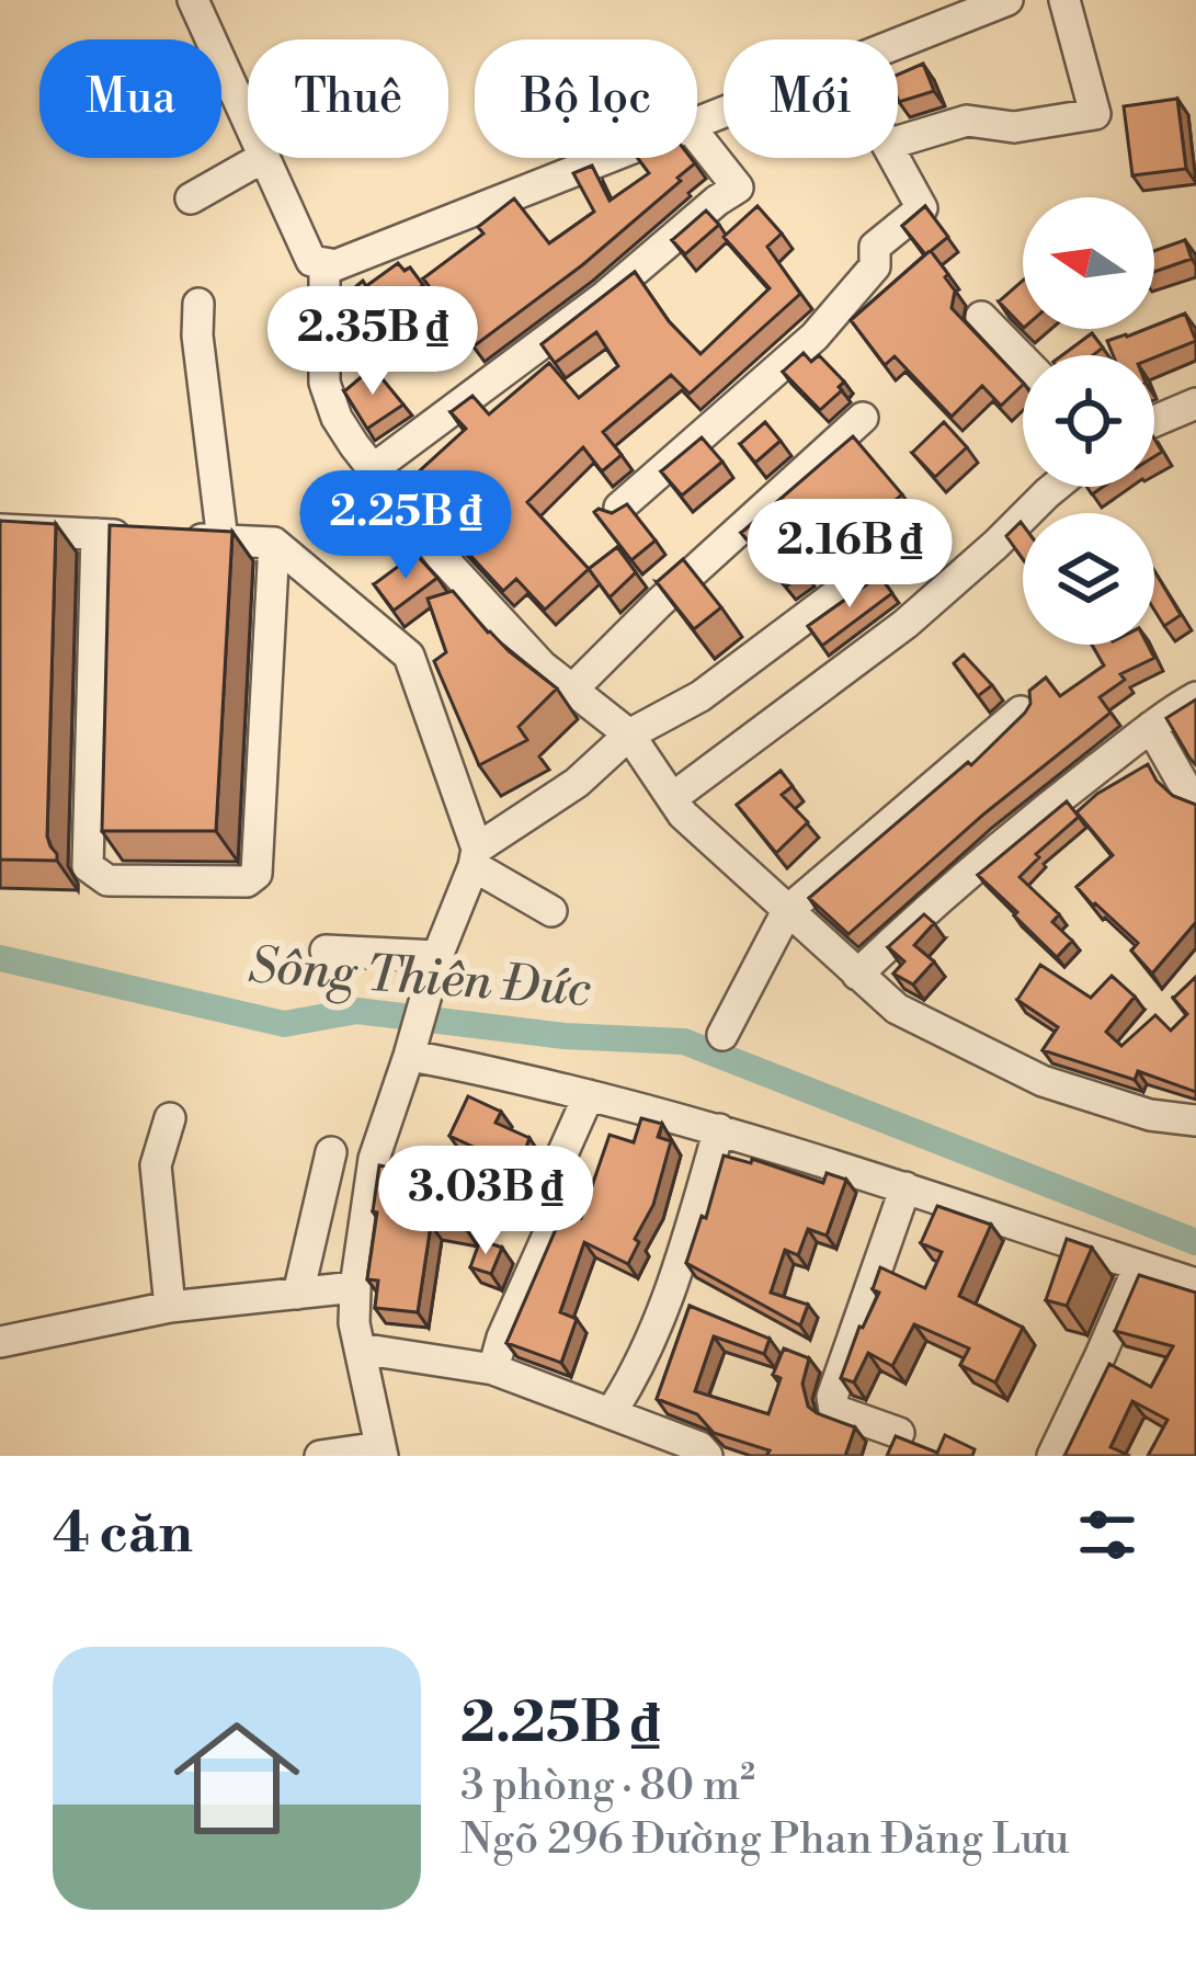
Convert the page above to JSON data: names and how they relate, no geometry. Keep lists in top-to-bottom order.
{
  "water": ["Sông Thiên Đức"],
  "north": "left",
  "page": {
    "chip": [
      "Mua",
      "Thuê",
      "Bộ lọc",
      "Mới"
    ],
    "price": [
      "2.35B ₫",
      "2.25B ₫",
      "2.16B ₫",
      "3.03B ₫"
    ],
    "heading": "4 căn",
    "list": [
      {
        "name": "2.25B ₫",
        "note": "3 phòng · 80 m² · Ngõ 296 Đường Phan Đăng Lưu"
      }
    ]
  }
}
